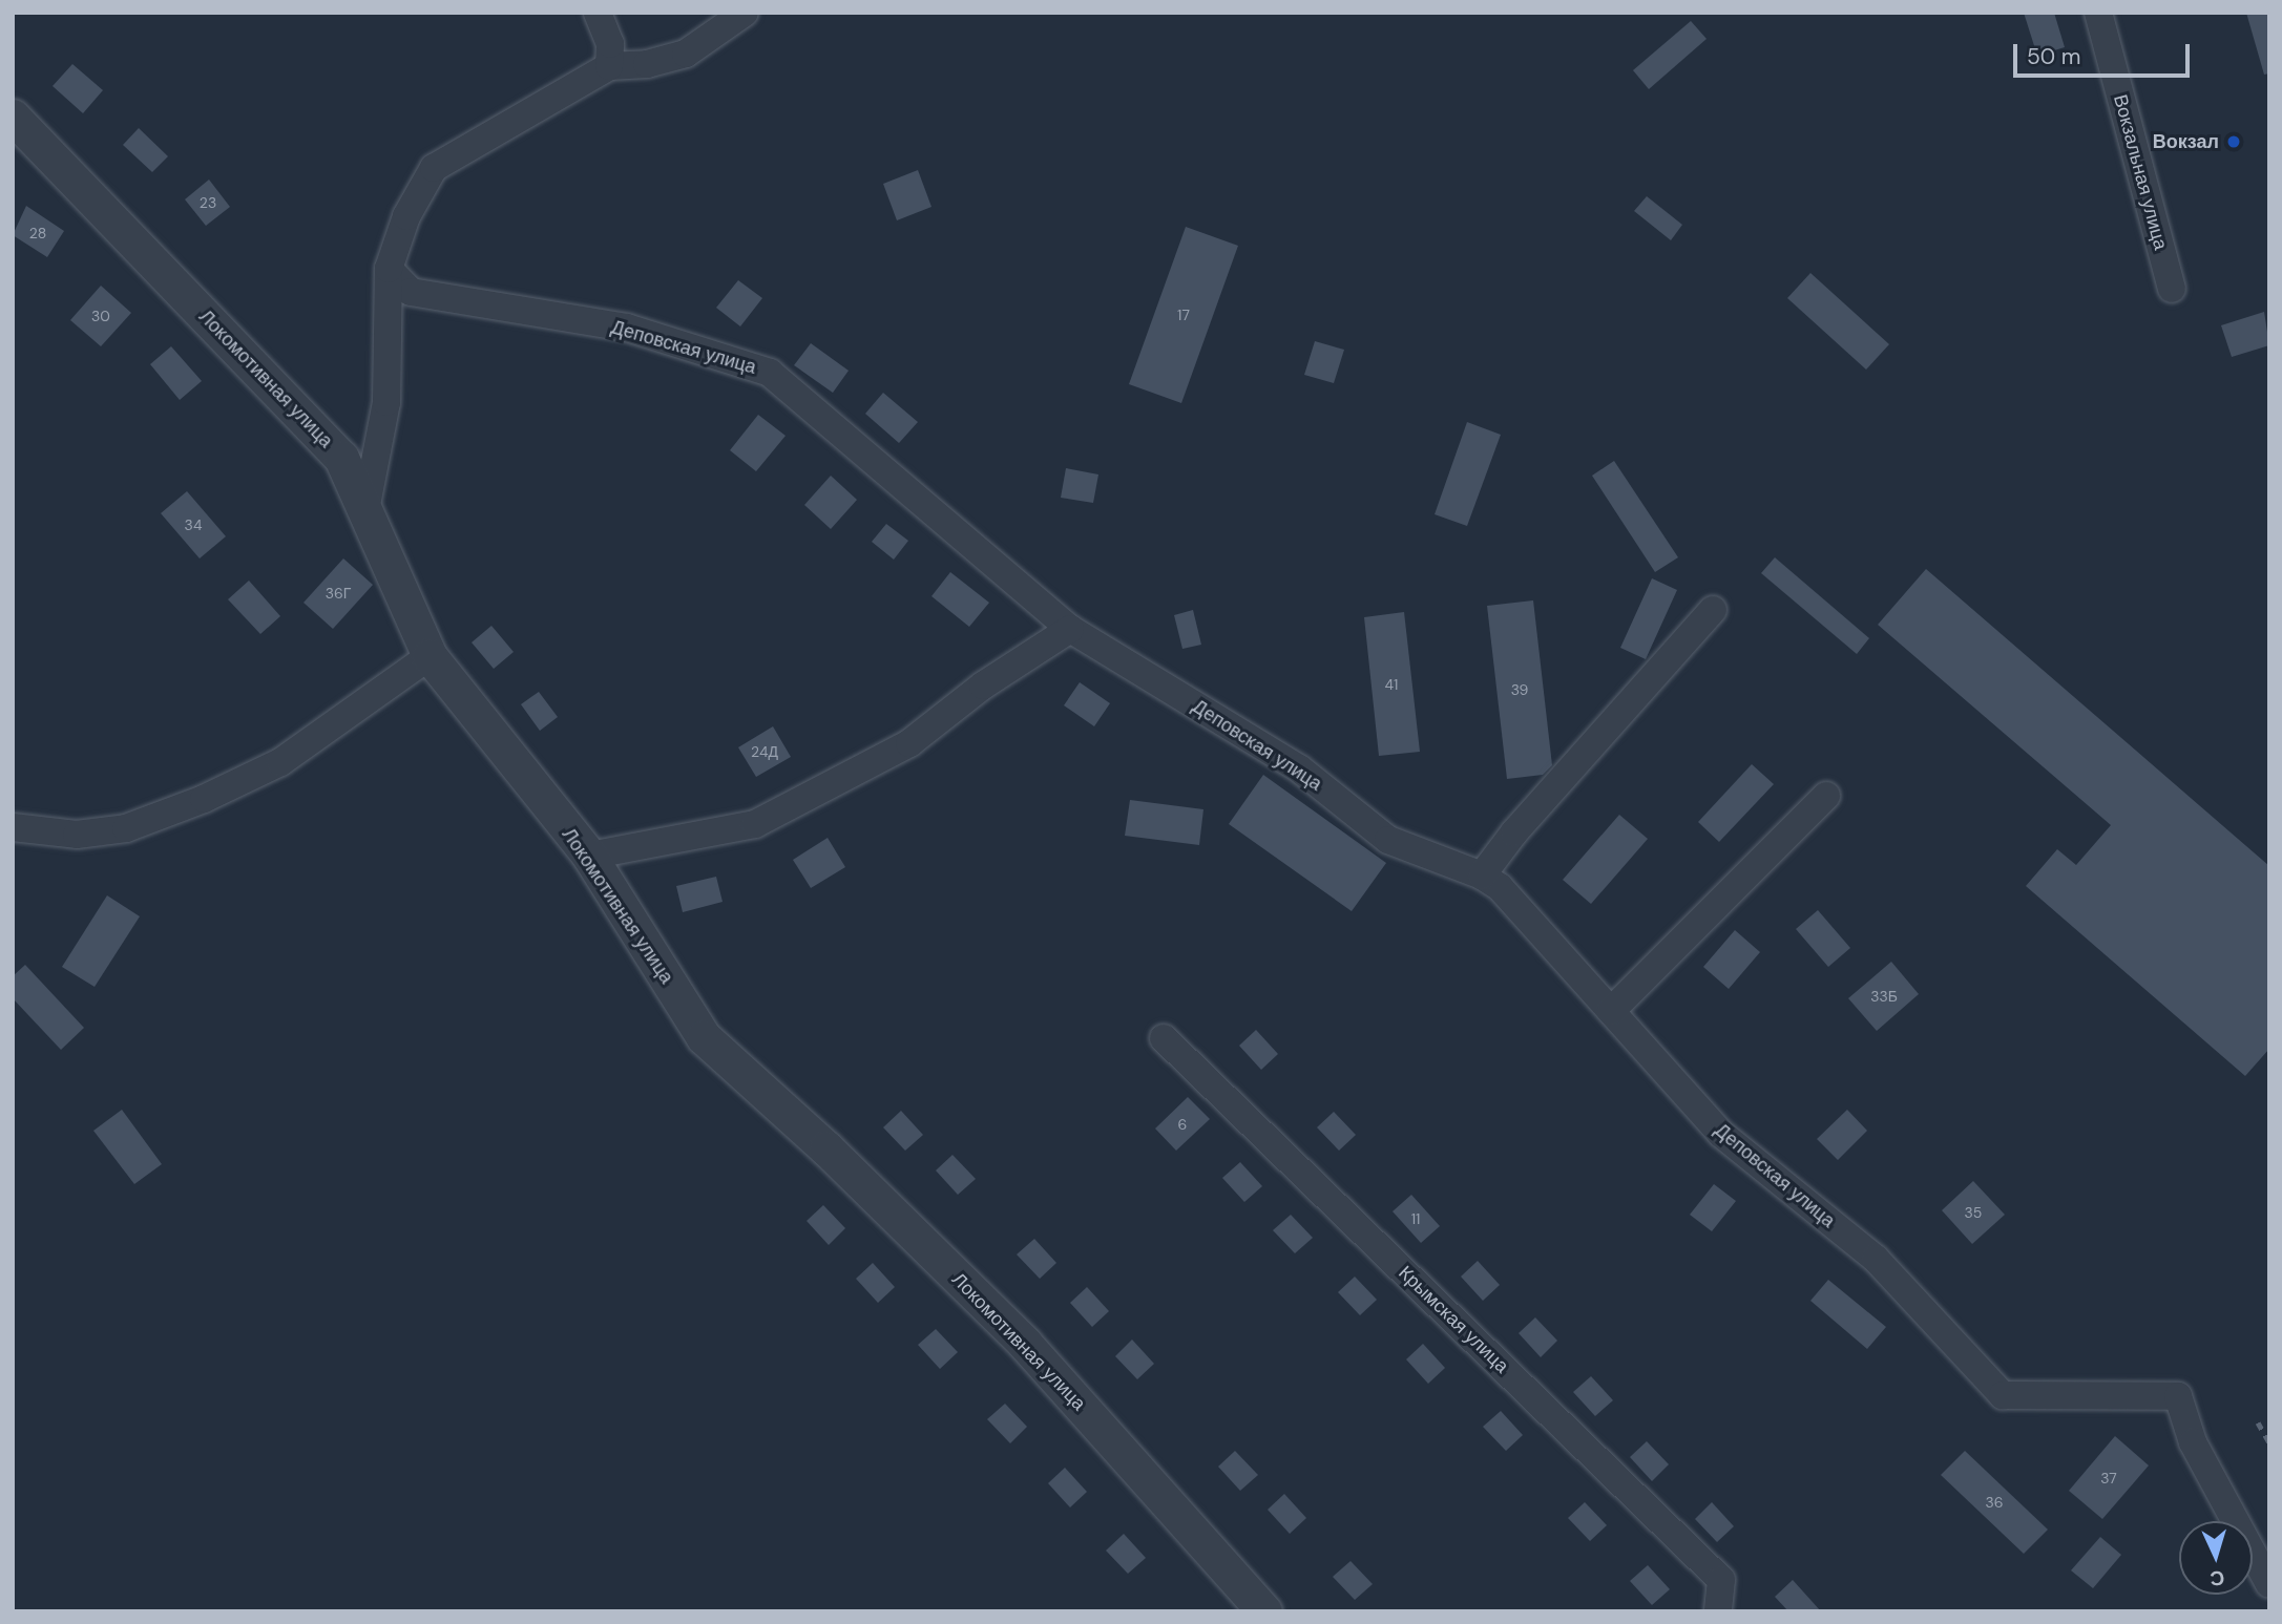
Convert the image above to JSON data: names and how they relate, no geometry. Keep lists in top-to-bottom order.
{
  "streets": {
    "street": [
      "Вокзальная улица",
      "Деповская улица",
      "Локомотивная улица",
      "Крымская улица"
    ]
  },
  "places": ["Вокзал"],
  "house_numbers": [
    "23",
    "28",
    "17",
    "30",
    "34",
    "36Г",
    "41",
    "39",
    "24Д",
    "33Б",
    "6",
    "35",
    "11",
    "37",
    "36"
  ],
  "scale_bar": "50 m",
  "north": "bottom"
}
